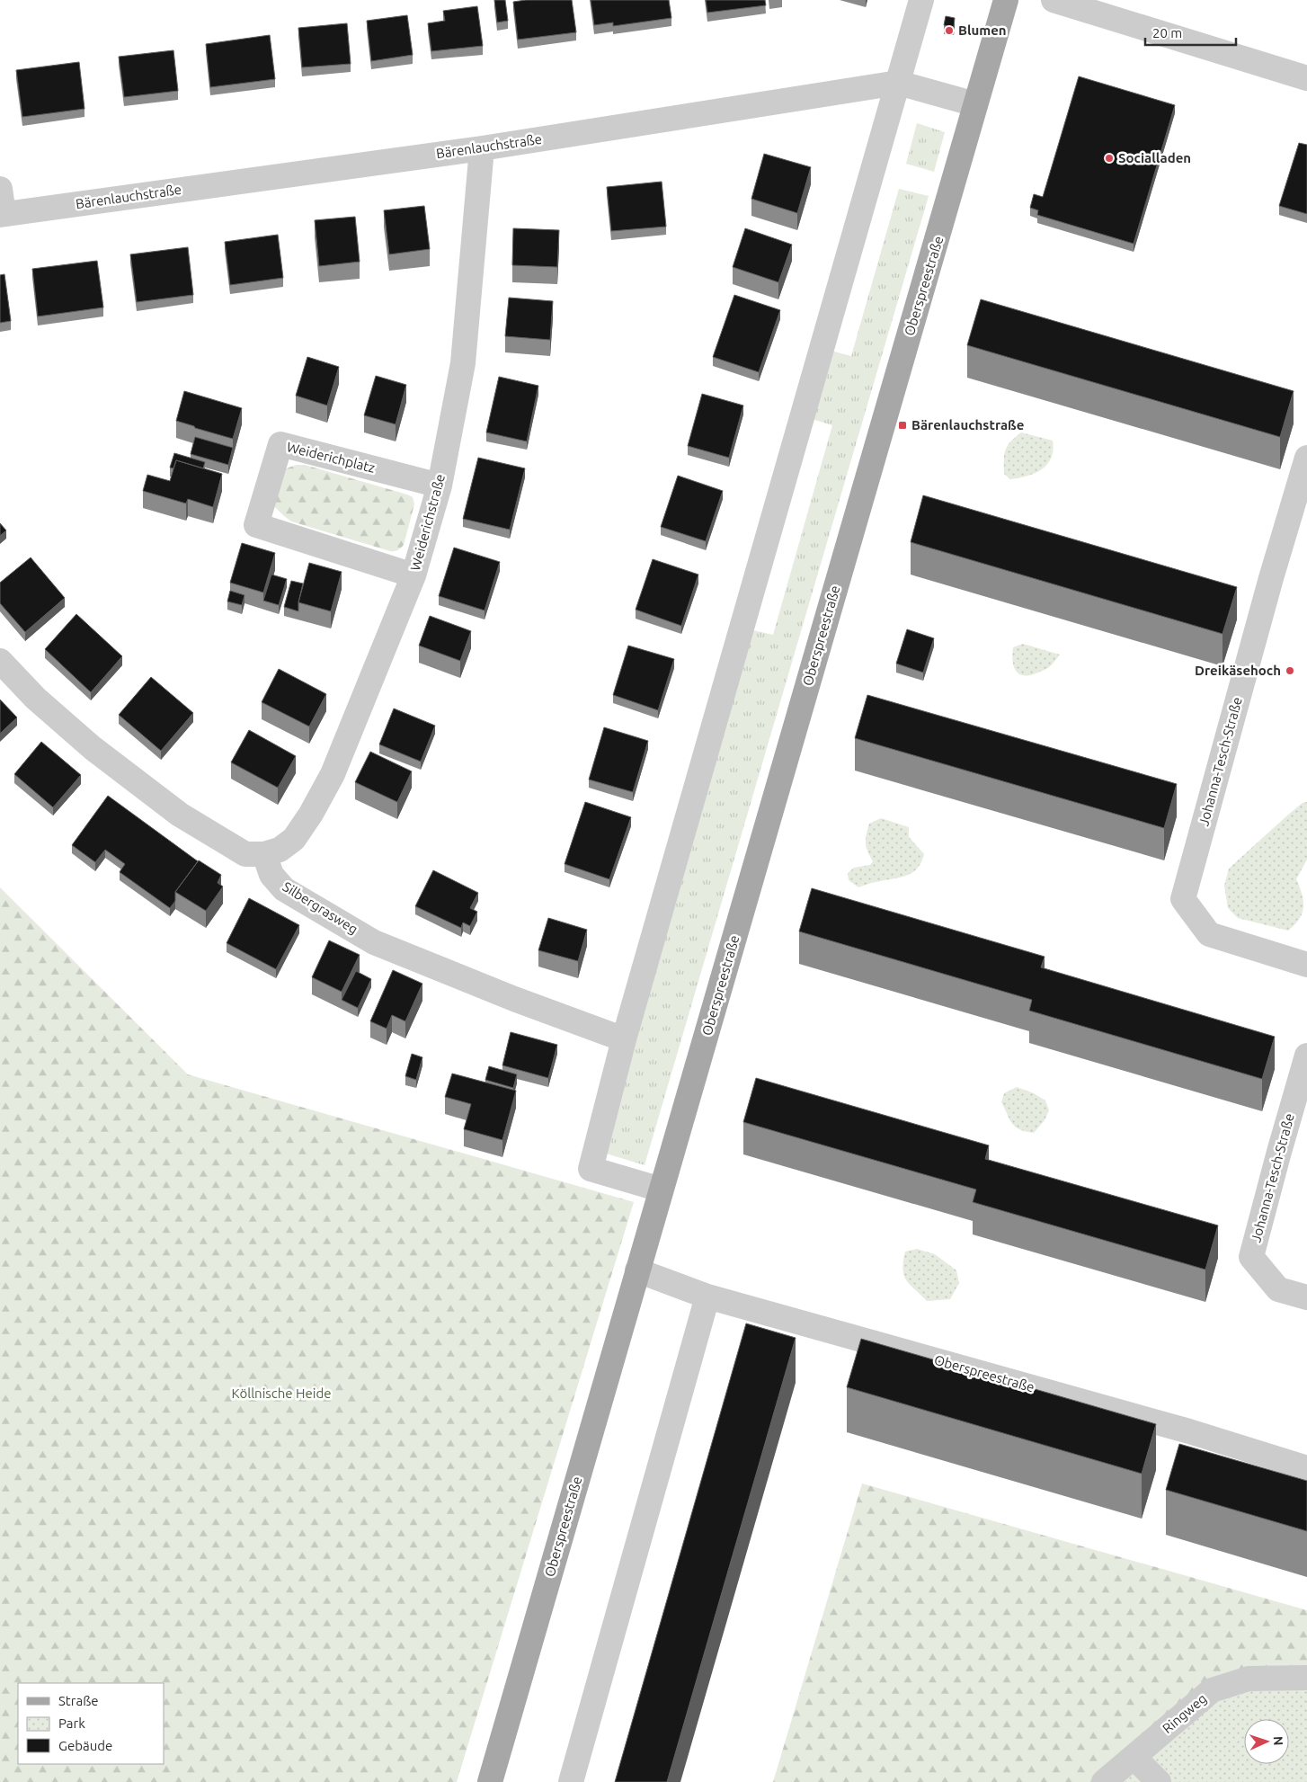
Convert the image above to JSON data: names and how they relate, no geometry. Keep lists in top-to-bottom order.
{
  "streets": {
    "main road": ["Oberspreestraße"],
    "street": [
      "Bärenlauchstraße",
      "Weiderichplatz",
      "Weiderichstraße",
      "Johanna-Tesch-Straße",
      "Silbergrasweg",
      "Ringweg"
    ]
  },
  "crossings": [
    ["Bärenlauchstraße", "Oberspreestraße"],
    ["Bärenlauchstraße", "Weiderichstraße"],
    ["Weiderichplatz", "Weiderichstraße"],
    ["Weiderichstraße", "Silbergrasweg"]
  ],
  "parks": ["Köllnische Heide"],
  "places": {
    "other": ["Blumen", "Socialladen", "Dreikäsehoch"],
    "transit": ["Bärenlauchstraße"]
  },
  "legend": ["Straße", "Park", "Gebäude"],
  "scale_bar": "20 m",
  "north": "right"
}
